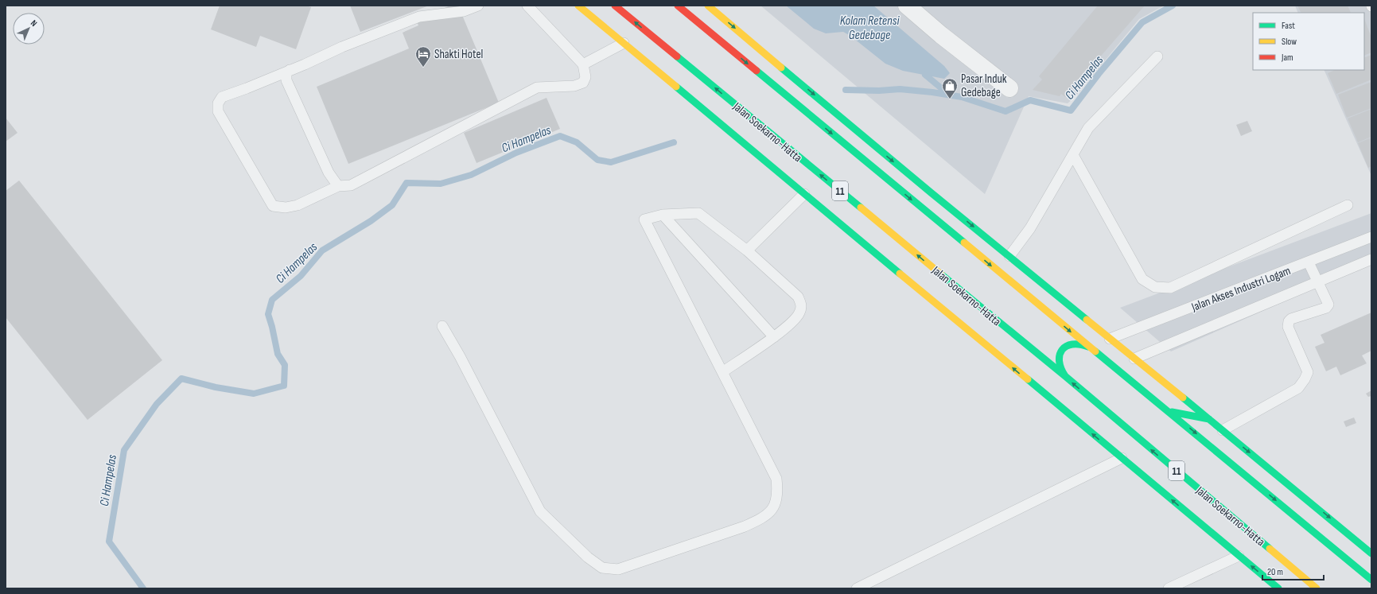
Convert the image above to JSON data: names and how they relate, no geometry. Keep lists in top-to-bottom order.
{
  "streets": {
    "main road": ["Jalan Soekarno-Hatta", "11"],
    "lane": ["Jalan Akses Industri Logam"]
  },
  "water": ["Kolam Retensi Gedebage", "Ci Hampelas"],
  "places": {
    "hotel": ["Shakti Hotel"],
    "shop": ["Pasar Induk Gedebage"]
  },
  "legend": ["Fast", "Slow", "Jam"],
  "scale_bar": "20 m",
  "north": "top right"
}
